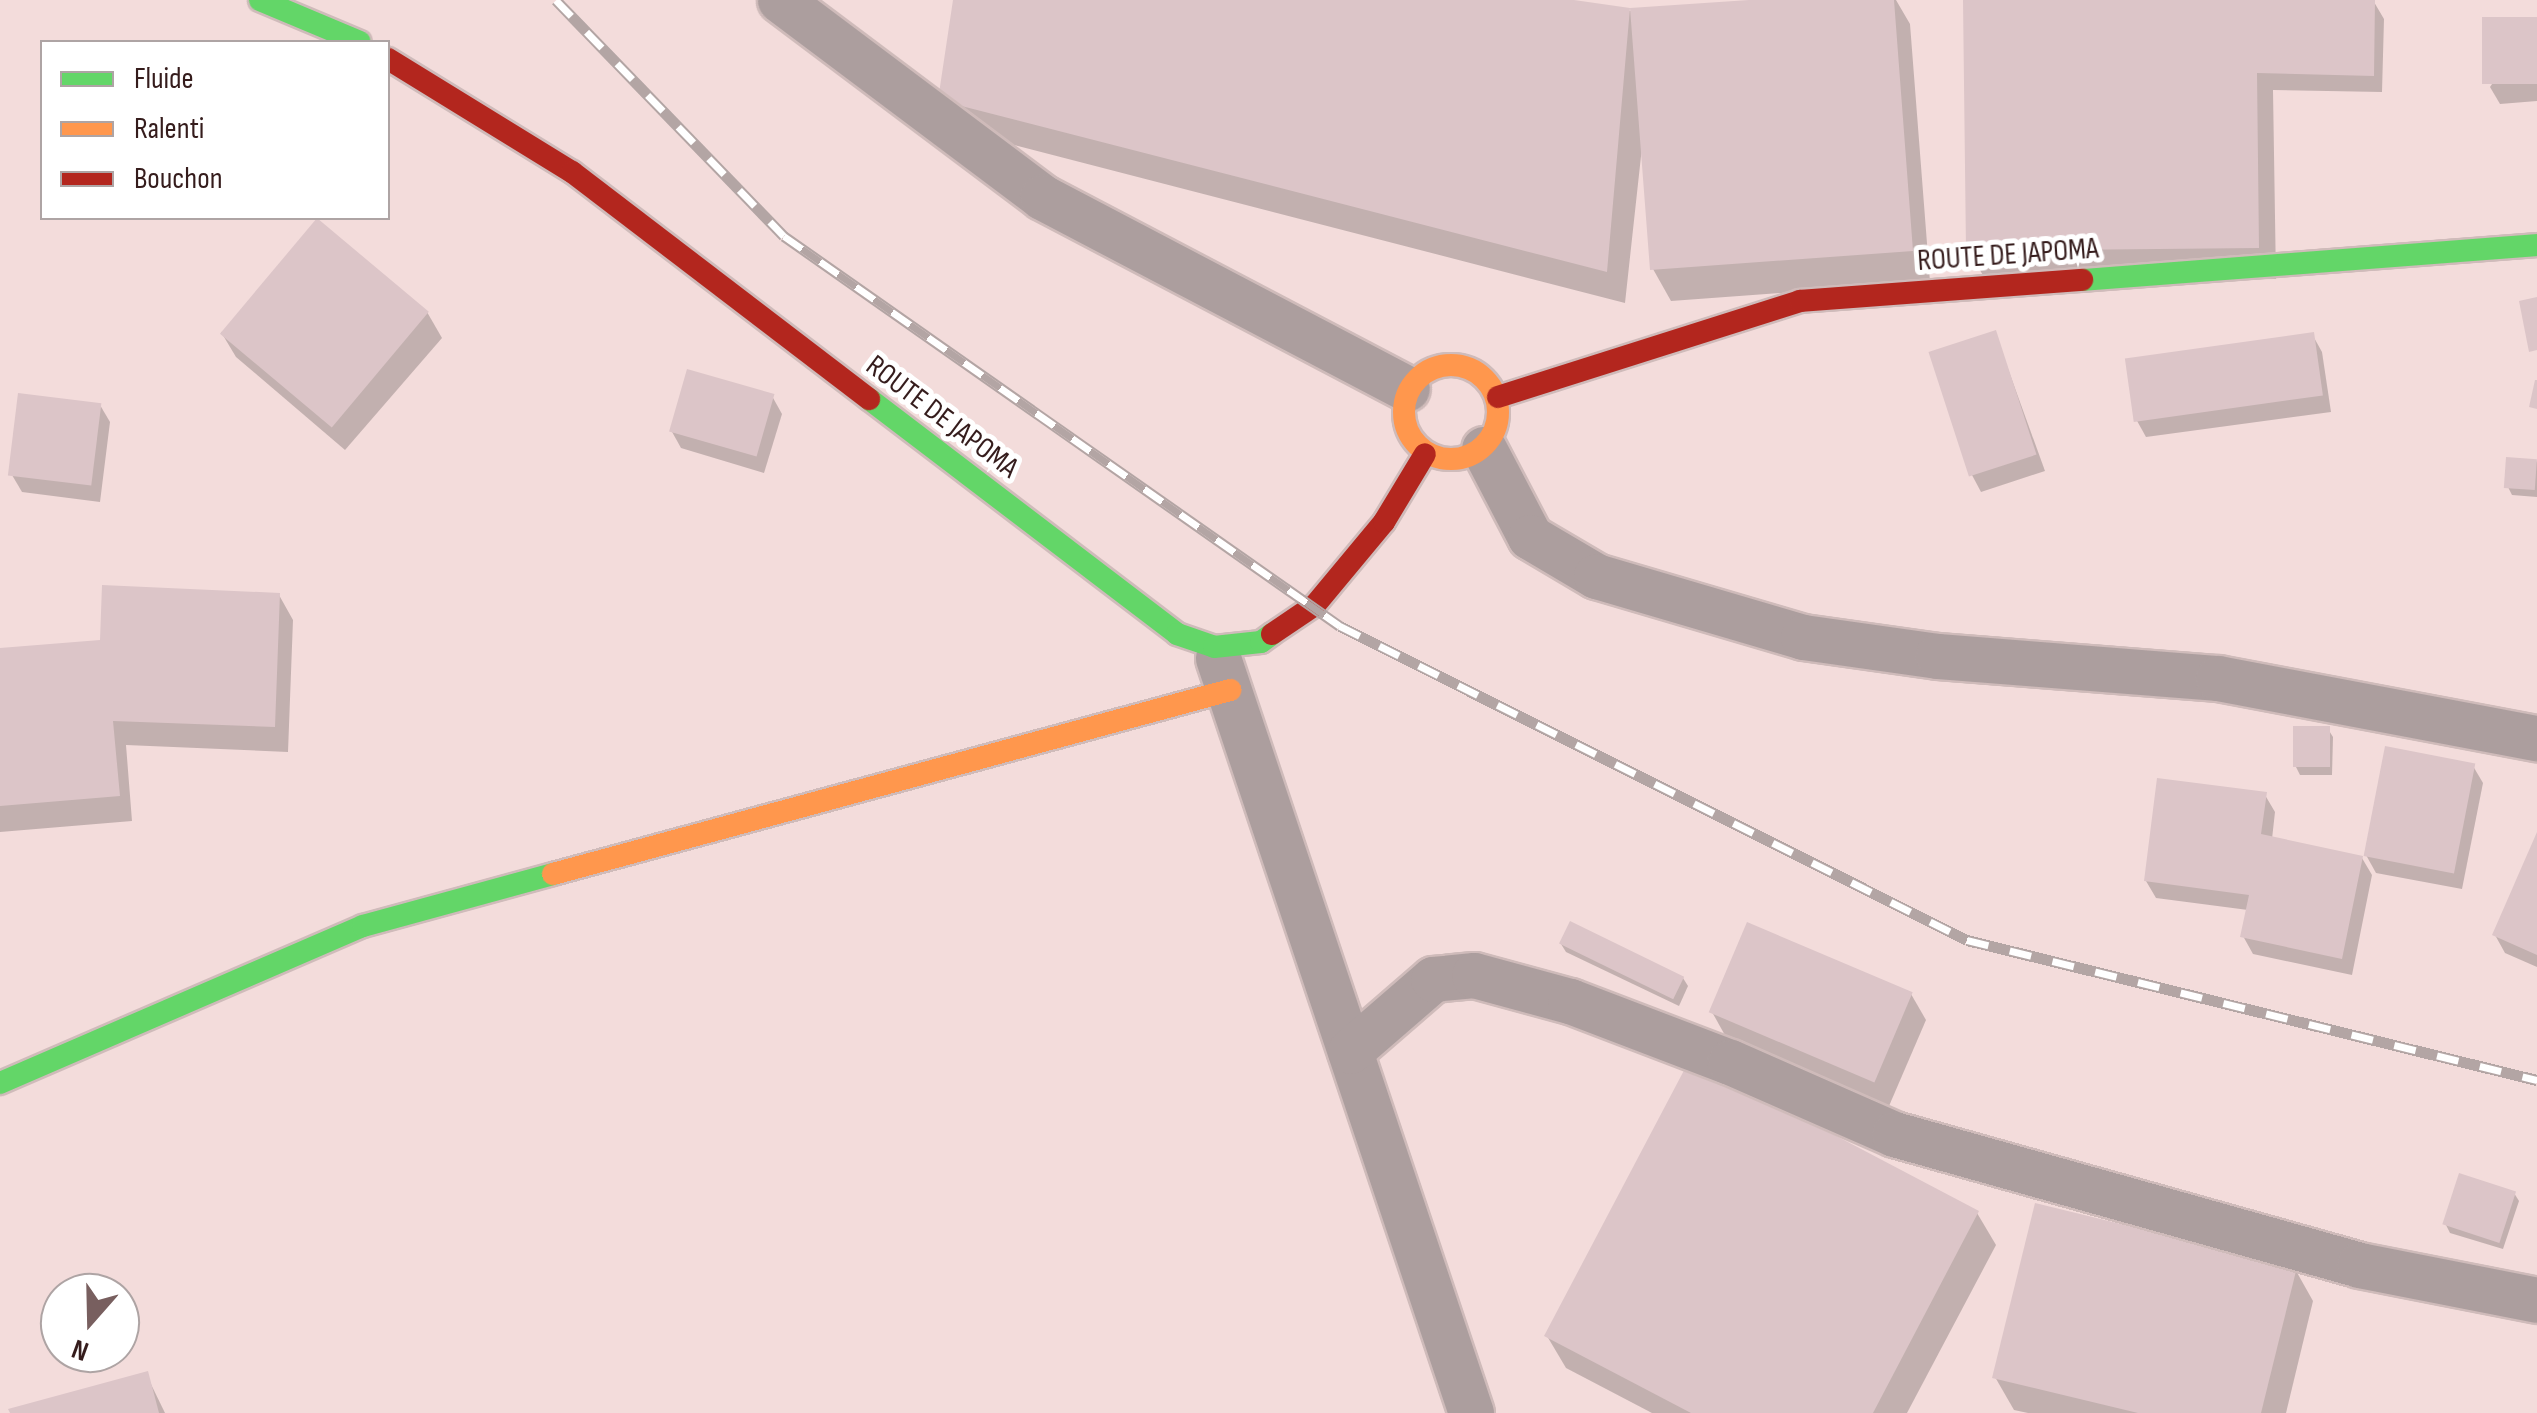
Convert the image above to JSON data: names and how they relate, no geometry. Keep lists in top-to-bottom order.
{
  "streets": {
    "street": ["ROUTE DE JAPOMA"]
  },
  "legend": ["Fluide", "Ralenti", "Bouchon"],
  "north": "bottom"
}
